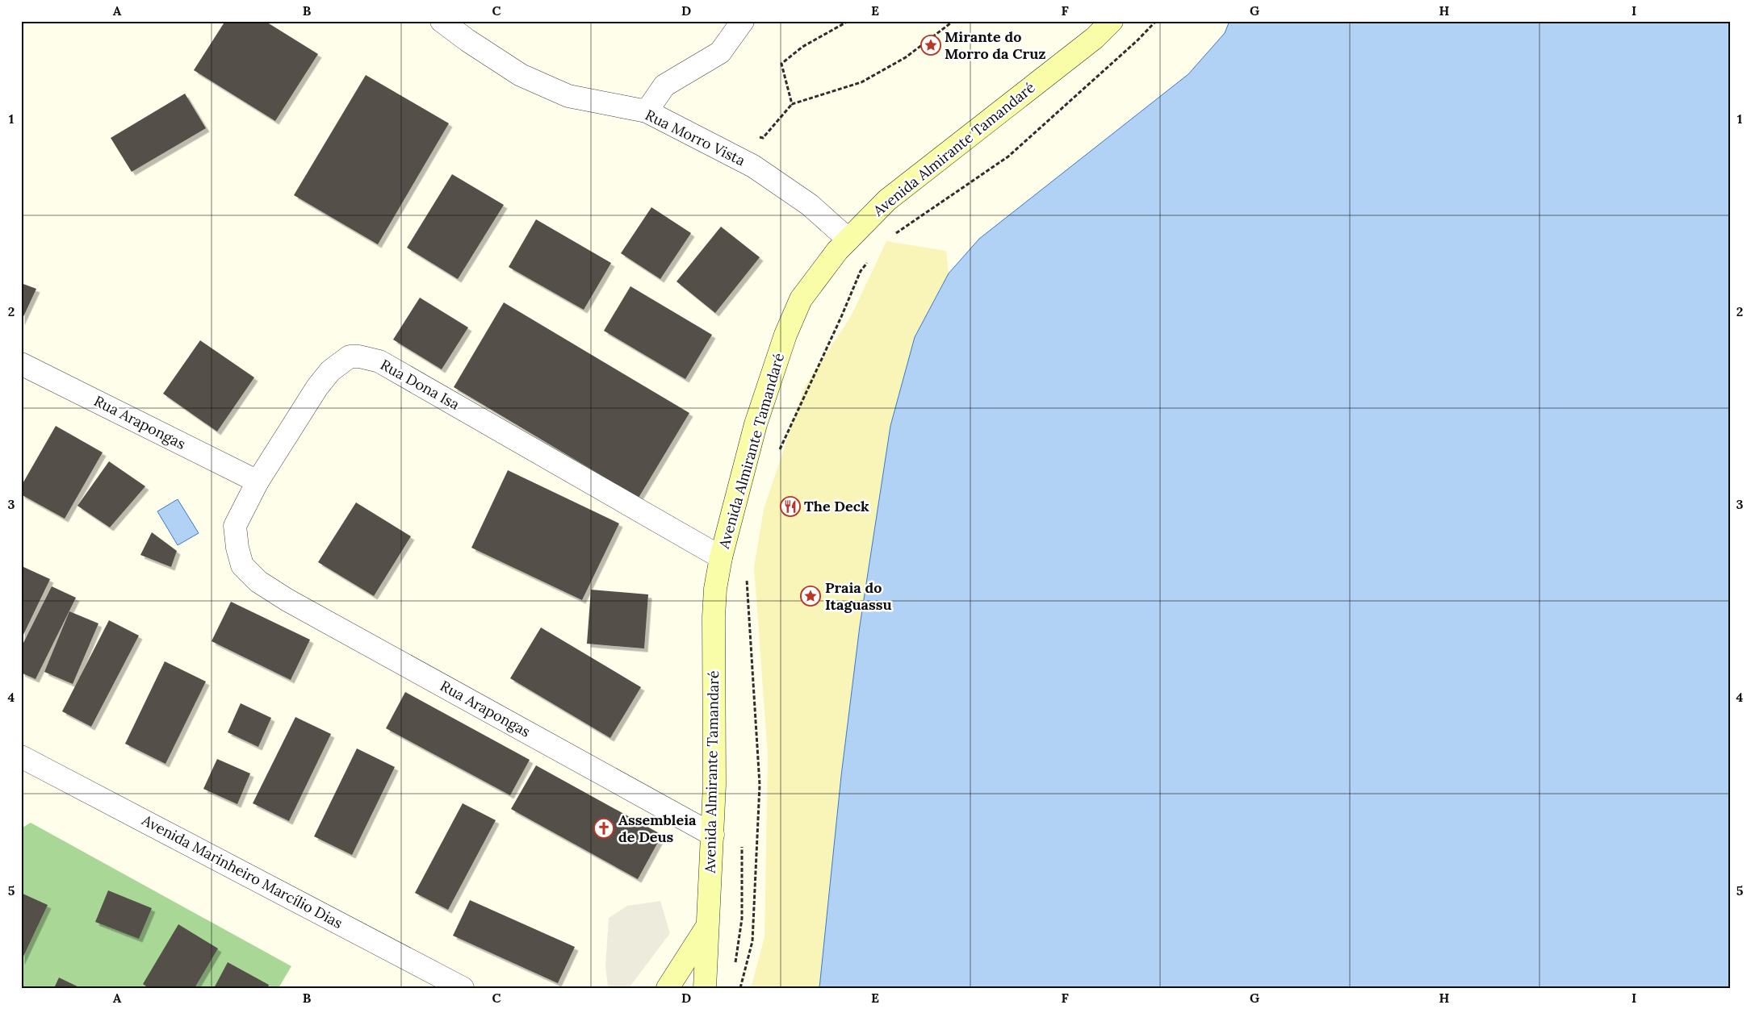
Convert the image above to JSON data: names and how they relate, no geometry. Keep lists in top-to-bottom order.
{
  "streets": {
    "main road": ["Avenida Almirante Tamandaré"],
    "street": [
      "Rua Morro Vista",
      "Rua Dona Isa",
      "Rua Arapongas",
      "Avenida Marinheiro Marcílio Dias"
    ]
  },
  "crossings": [
    ["Rua Morro Vista", "Avenida Almirante Tamandaré"],
    ["Avenida Almirante Tamandaré", "Rua Dona Isa"],
    ["Avenida Almirante Tamandaré", "Rua Arapongas"],
    ["Rua Dona Isa", "Rua Arapongas"]
  ],
  "places": {
    "place": ["Mirante do Morro da Cruz", "Praia do Itaguassu"],
    "restaurant": ["The Deck"],
    "church": ["Assembleia de Deus"]
  },
  "grid": {
    "columns": [
      "A",
      "B",
      "C",
      "D",
      "E",
      "F",
      "G",
      "H",
      "I"
    ],
    "rows": [
      "1",
      "2",
      "3",
      "4",
      "5"
    ]
  }
}
